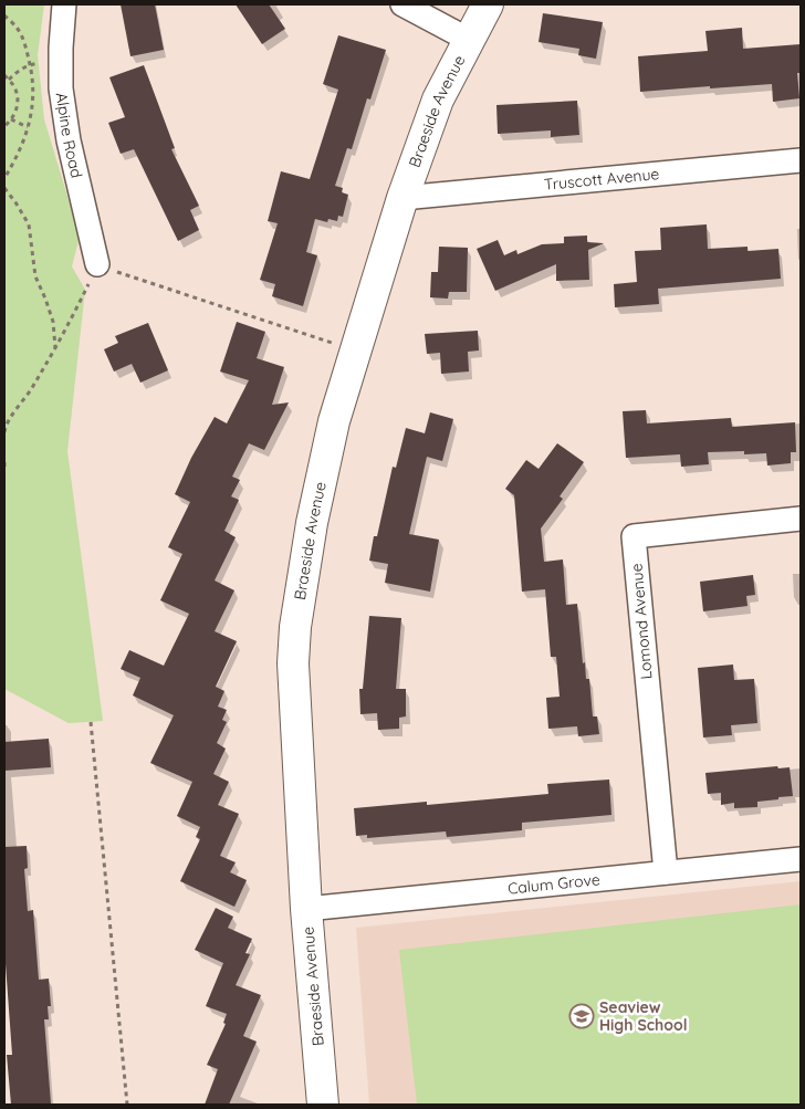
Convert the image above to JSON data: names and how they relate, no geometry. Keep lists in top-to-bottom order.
{
  "streets": {
    "street": [
      "Braeside Avenue",
      "Alpine Road",
      "Truscott Avenue",
      "Lomond Avenue",
      "Calum Grove"
    ]
  },
  "crossings": [
    ["Braeside Avenue", "Truscott Avenue"],
    ["Braeside Avenue", "Calum Grove"],
    ["Lomond Avenue", "Calum Grove"]
  ],
  "places": {
    "school or university": ["Seaview High School"]
  }
}
